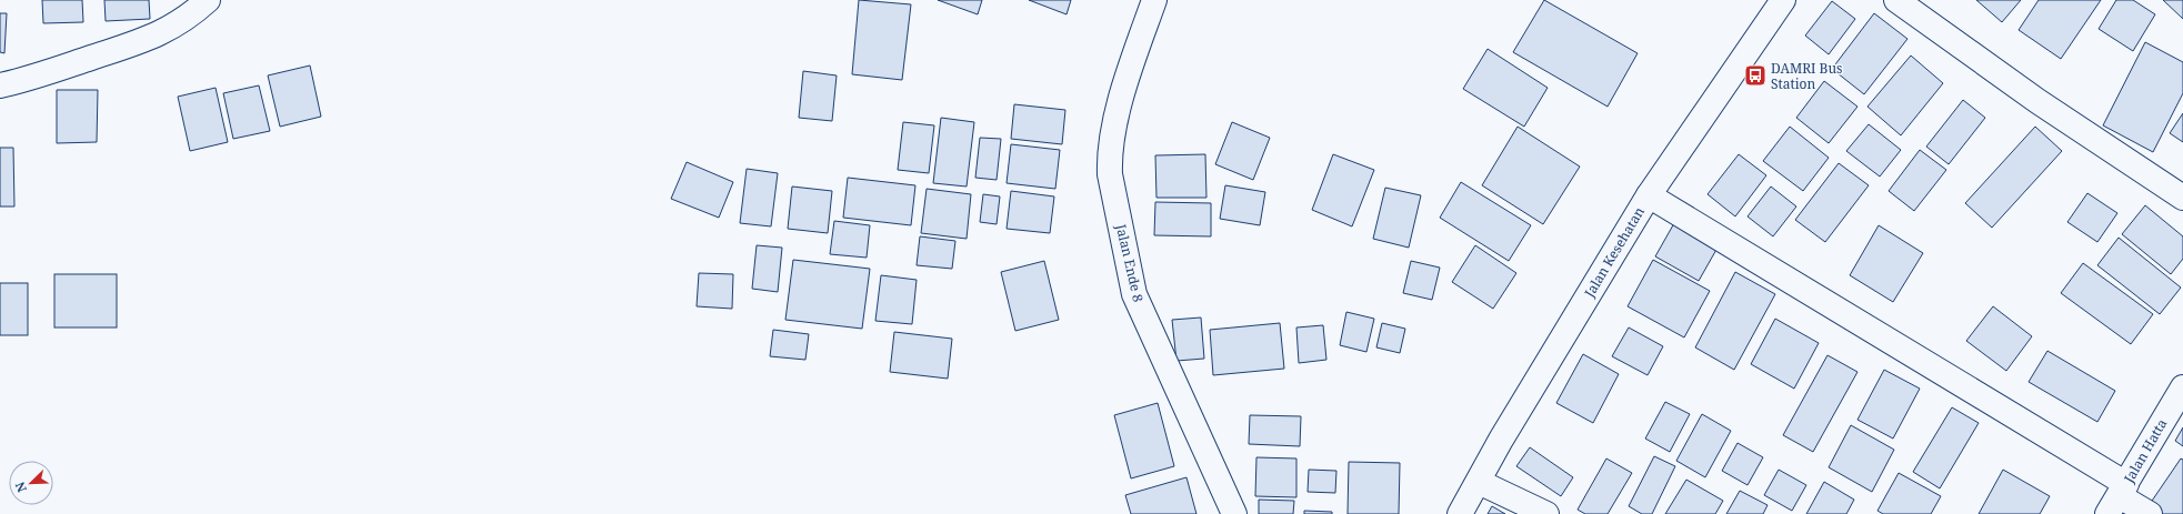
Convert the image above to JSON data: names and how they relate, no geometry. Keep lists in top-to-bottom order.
{
  "streets": {
    "main road": ["Jalan Kesehatan", "Jalan Ende 8", "Jalan Hatta"]
  },
  "places": {
    "bus stop": ["DAMRI Bus Station"]
  },
  "north": "bottom left"
}
